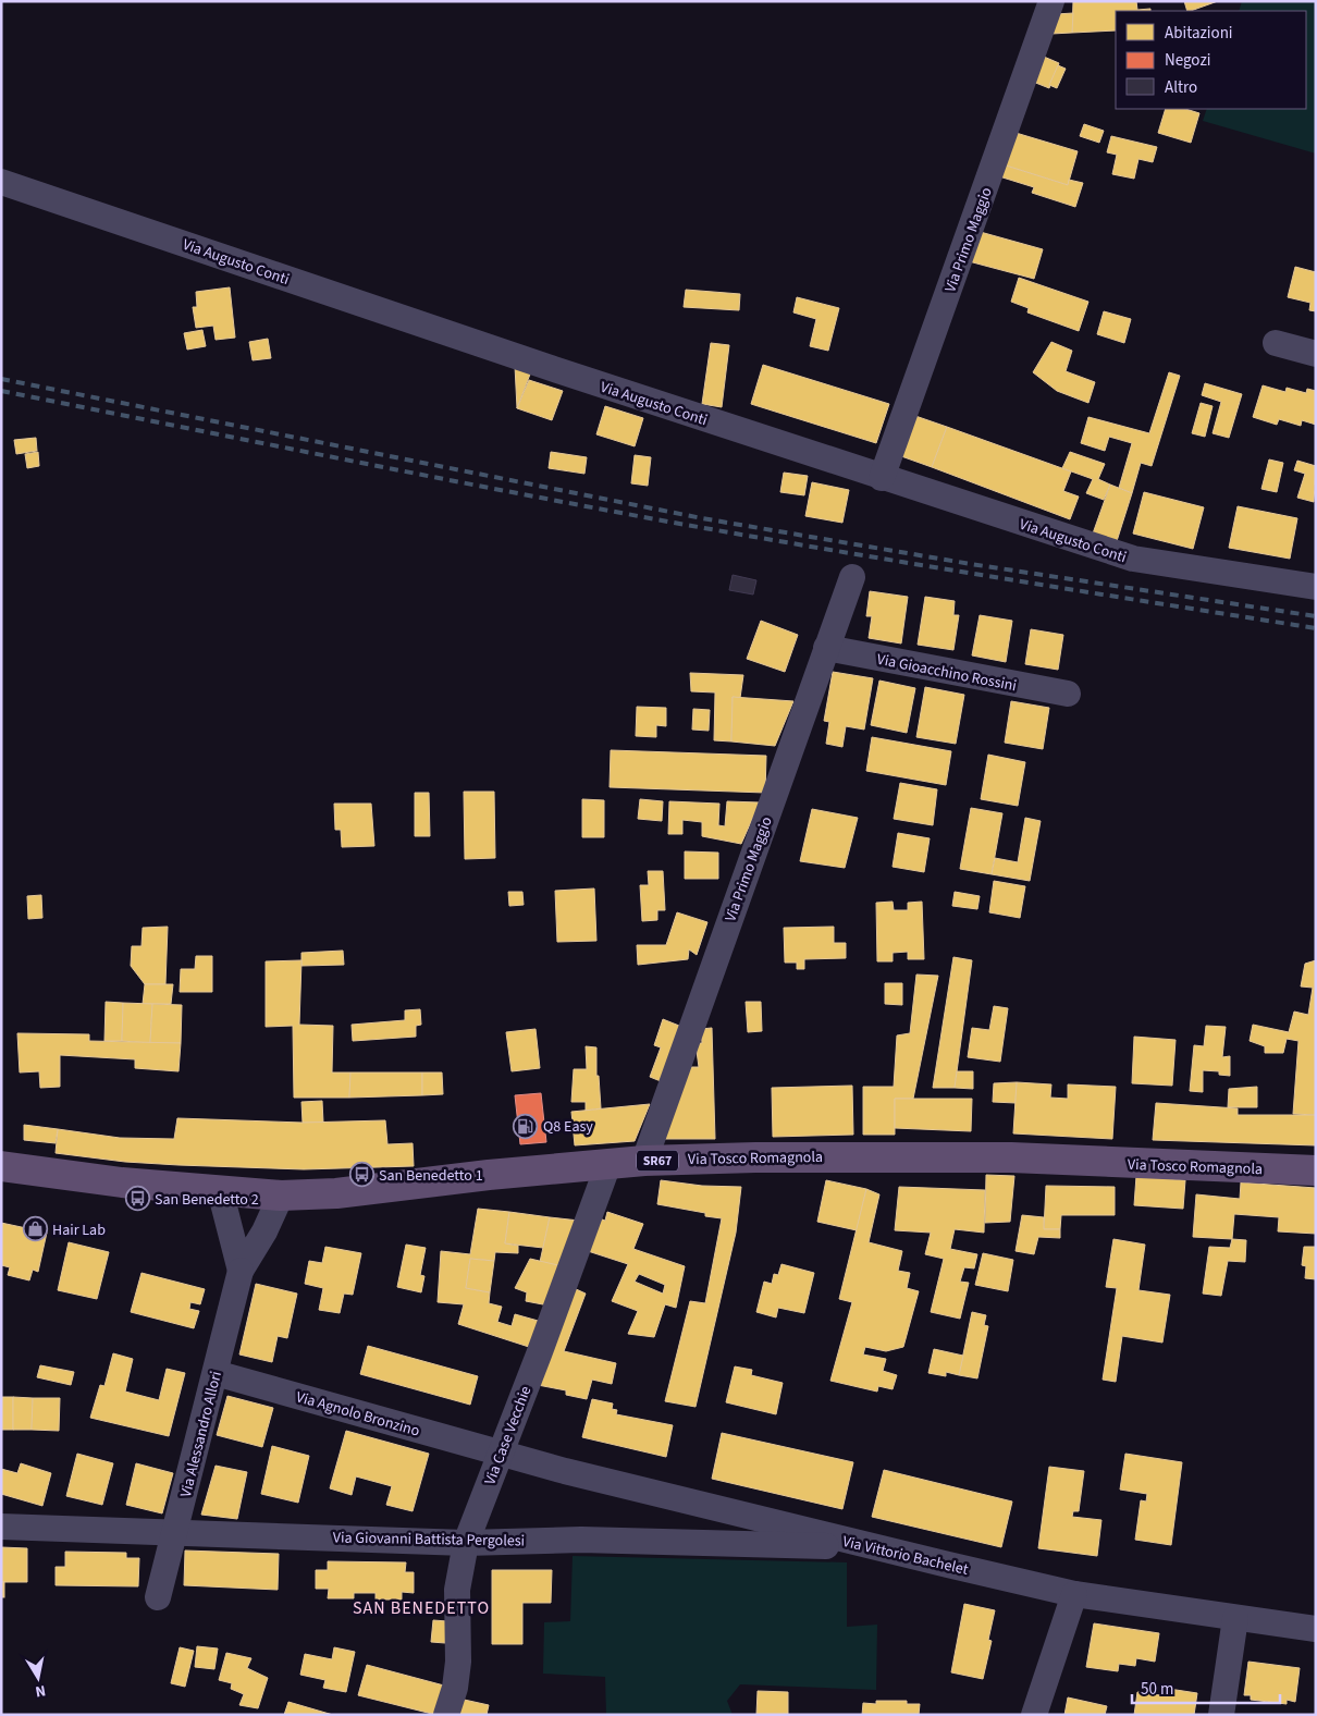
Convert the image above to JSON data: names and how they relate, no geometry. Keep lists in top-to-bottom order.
{
  "streets": {
    "main road": ["Via Tosco Romagnola", "SR67"],
    "street": [
      "Via Primo Maggio",
      "Via Augusto Conti",
      "Via Gioacchino Rossini",
      "Via Agnolo Bronzino",
      "Via Alessandro Allori",
      "Via Case Vecchie",
      "Via Giovanni Battista Pergolesi",
      "Via Vittorio Bachelet"
    ]
  },
  "crossings": [
    ["Via Primo Maggio", "Via Augusto Conti"],
    ["Via Primo Maggio", "Via Gioacchino Rossini"],
    ["Via Primo Maggio", "Via Tosco Romagnola"],
    ["Via Tosco Romagnola", "Via Alessandro Allori"],
    ["Via Tosco Romagnola", "Via Case Vecchie"],
    ["Via Agnolo Bronzino", "Via Alessandro Allori"],
    ["Via Agnolo Bronzino", "Via Case Vecchie"],
    ["Via Agnolo Bronzino", "Via Vittorio Bachelet"],
    ["Via Alessandro Allori", "Via Giovanni Battista Pergolesi"],
    ["Via Case Vecchie", "Via Giovanni Battista Pergolesi"],
    ["Via Case Vecchie", "Via Vittorio Bachelet"],
    ["Via Giovanni Battista Pergolesi", "Via Vittorio Bachelet"]
  ],
  "districts": ["SAN BENEDETTO"],
  "places": {
    "fuel station": ["Q8 Easy"],
    "bus stop": ["San Benedetto 1", "San Benedetto 2"],
    "shop": ["Hair Lab"]
  },
  "legend": ["Abitazioni", "Negozi", "Altro"],
  "scale_bar": "50 m",
  "north": "bottom"
}
